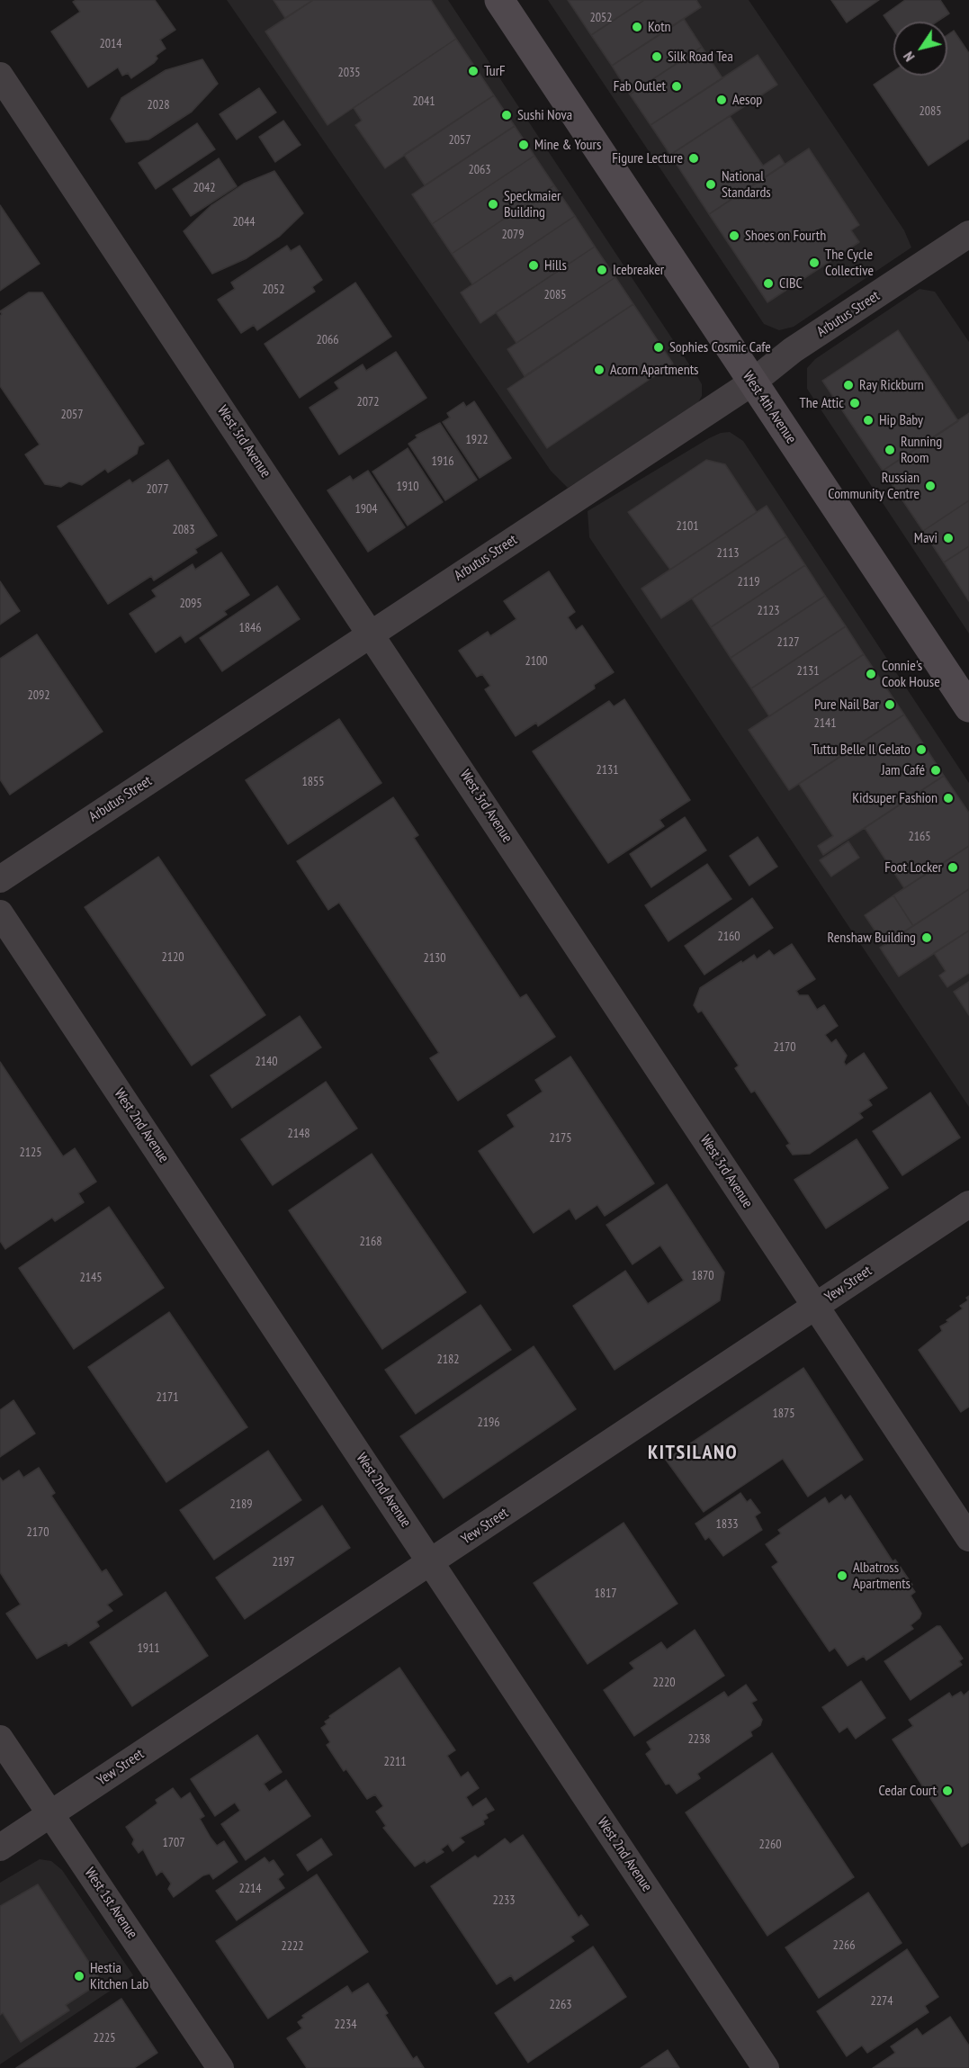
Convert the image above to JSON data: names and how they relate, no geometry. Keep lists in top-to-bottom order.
{
  "streets": {
    "main road": ["West 4th Avenue"],
    "street": [
      "Arbutus Street",
      "West 3rd Avenue",
      "West 2nd Avenue",
      "Yew Street",
      "West 1st Avenue"
    ]
  },
  "crossings": [
    ["Arbutus Street", "West 4th Avenue"],
    ["Arbutus Street", "West 3rd Avenue"],
    ["West 3rd Avenue", "Yew Street"],
    ["West 2nd Avenue", "Yew Street"],
    ["Yew Street", "West 1st Avenue"]
  ],
  "districts": ["KITSILANO"],
  "places": [
    "Kotn",
    "Silk Road Tea",
    "TurF",
    "Fab Outlet",
    "Aesop",
    "Sushi Nova",
    "Mine & Yours",
    "Figure Lecture",
    "National Standards",
    "Speckmaier Building",
    "Shoes on Fourth",
    "The Cycle Collective",
    "Hills",
    "Icebreaker",
    "CIBC",
    "Sophies Cosmic Cafe",
    "Acorn Apartments",
    "Ray Rickburn",
    "The Attic",
    "Hip Baby",
    "Running Room",
    "Russian Community Centre",
    "Mavi",
    "Connie's Cook House",
    "Pure Nail Bar",
    "Tuttu Belle Il Gelato",
    "Jam Café",
    "Kidsuper Fashion",
    "Foot Locker",
    "Renshaw Building",
    "Albatross Apartments",
    "Cedar Court",
    "Hestia Kitchen Lab"
  ],
  "house_numbers": [
    "2052",
    "2014",
    "2035",
    "2041",
    "2028",
    "2085",
    "2057",
    "2063",
    "2042",
    "2044",
    "2079",
    "2052",
    "2085",
    "2066",
    "2072",
    "2057",
    "1922",
    "1916",
    "1910",
    "2077",
    "1904",
    "2101",
    "2083",
    "2113",
    "2119",
    "2095",
    "2123",
    "1846",
    "2127",
    "2100",
    "2131",
    "2092",
    "2141",
    "2131",
    "1855",
    "2165",
    "2160",
    "2120",
    "2130",
    "2170",
    "2140",
    "2148",
    "2175",
    "2125",
    "2168",
    "1870",
    "2145",
    "2182",
    "2171",
    "1875",
    "2196",
    "2189",
    "1833",
    "2170",
    "2197",
    "1817",
    "1911",
    "2220",
    "2238",
    "2211",
    "1707",
    "2260",
    "2214",
    "2233",
    "2266",
    "2222",
    "2274",
    "2263",
    "2234",
    "2225"
  ],
  "north": "bottom left"
}
